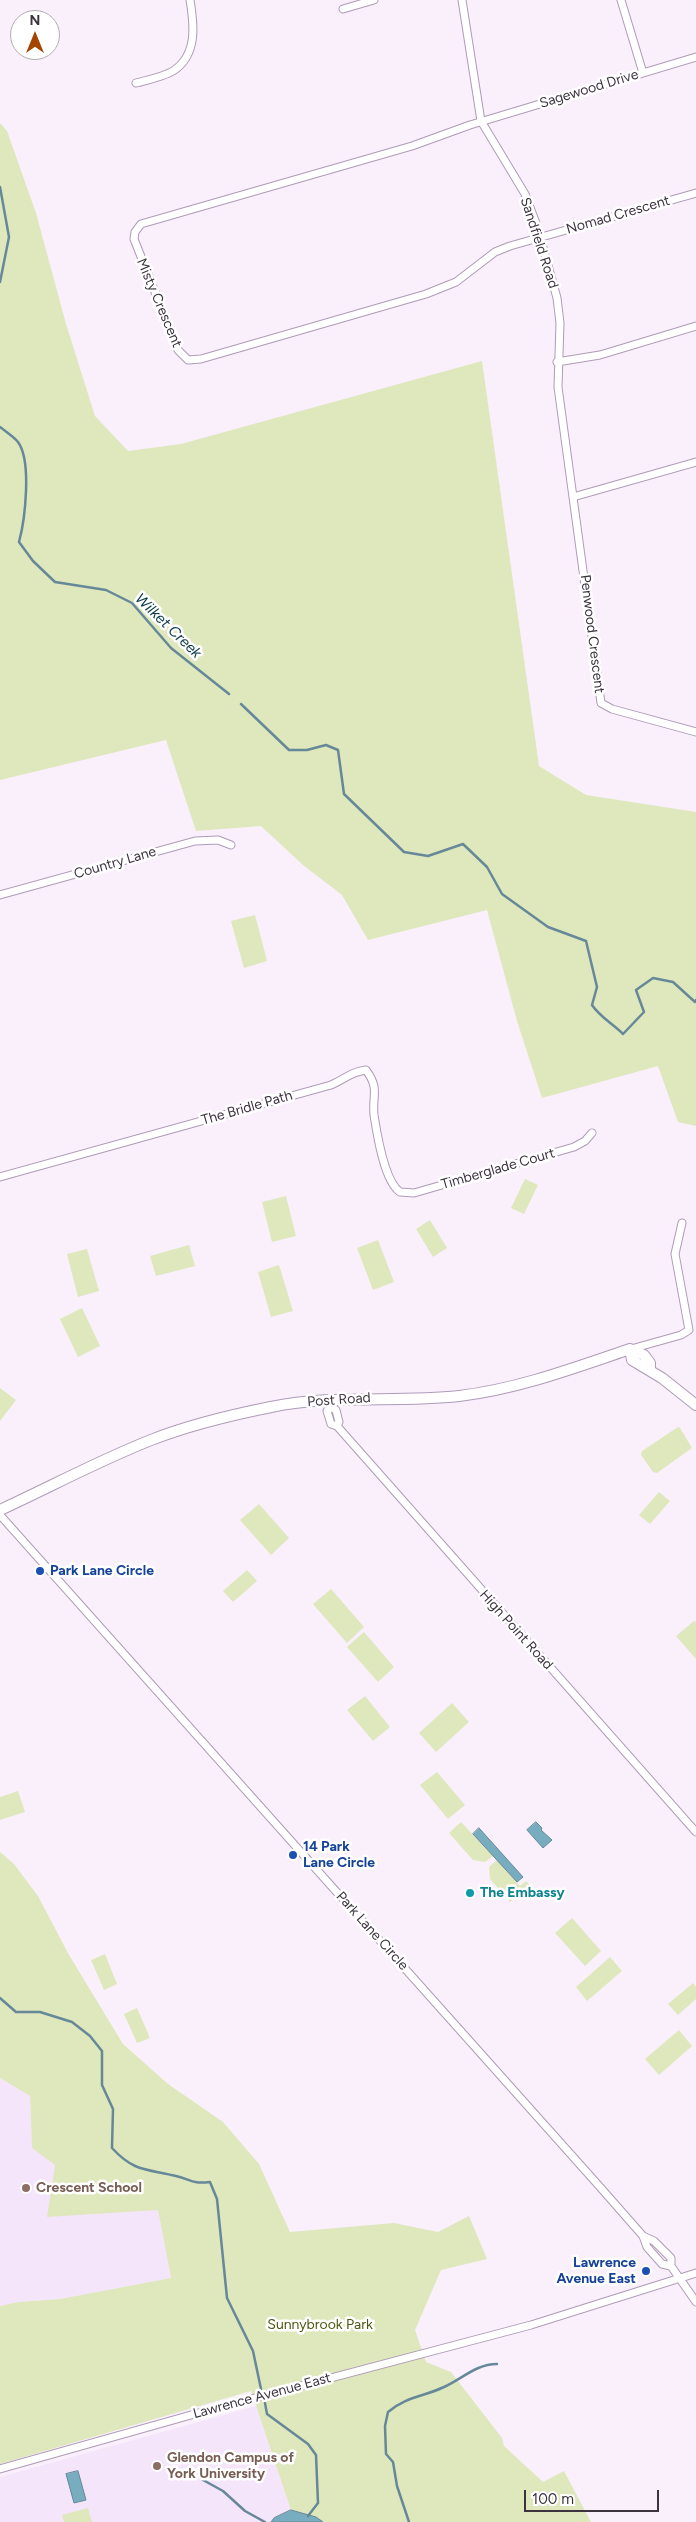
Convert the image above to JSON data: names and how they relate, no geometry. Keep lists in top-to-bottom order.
{
  "streets": {
    "street": [
      "Sagewood Drive",
      "Nomad Crescent",
      "Sandfield Road",
      "Misty Crescent",
      "Penwood Crescent",
      "Country Lane",
      "The Bridle Path",
      "Timberglade Court",
      "Post Road",
      "High Point Road",
      "Park Lane Circle",
      "Lawrence Avenue East"
    ]
  },
  "crossings": [
    ["Sagewood Drive", "Sandfield Road"],
    ["Sagewood Drive", "Misty Crescent"],
    ["Nomad Crescent", "Sandfield Road"],
    ["Nomad Crescent", "Misty Crescent"],
    ["Sandfield Road", "Misty Crescent"],
    ["Sandfield Road", "Penwood Crescent"],
    ["The Bridle Path", "Timberglade Court"],
    ["Post Road", "High Point Road"],
    ["Park Lane Circle", "Lawrence Avenue East"]
  ],
  "water": ["Wilket Creek"],
  "parks": ["Sunnybrook Park"],
  "places": [
    "Park Lane Circle",
    "14 Park Lane Circle",
    "The Embassy",
    "Crescent School",
    "Lawrence Avenue East",
    "Glendon Campus of York University"
  ],
  "scale_bar": "100 m",
  "north": "top"
}
